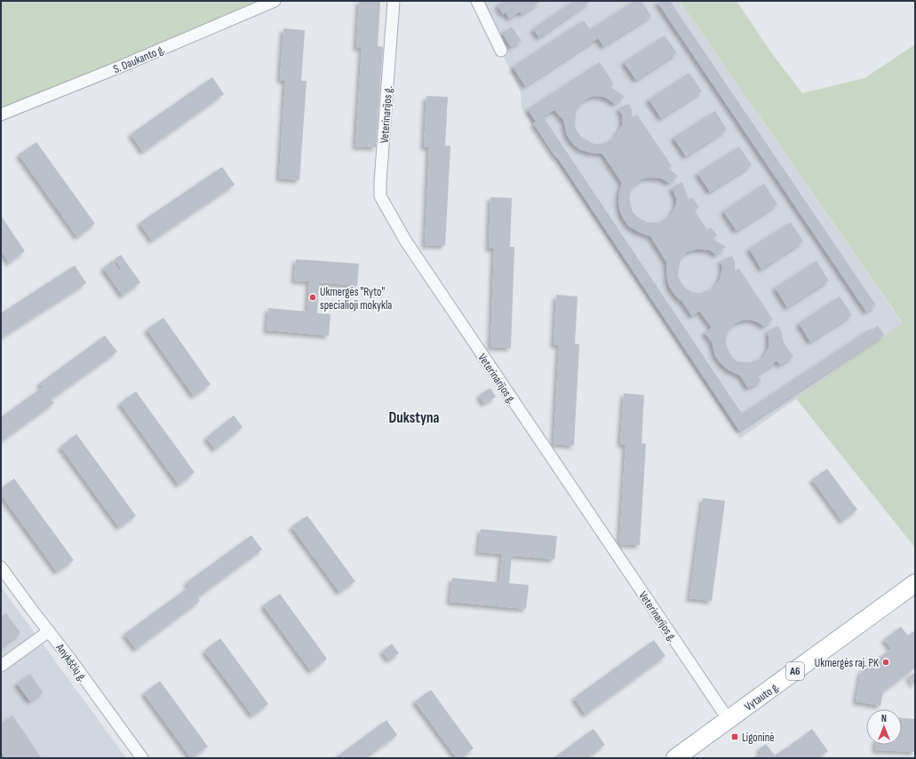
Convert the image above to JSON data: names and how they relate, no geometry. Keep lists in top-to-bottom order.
{
  "streets": {
    "main road": ["A6", "Vytauto g."],
    "street": ["S. Daukanto g.", "Veterinarijos g.", "Anykščių g."]
  },
  "crossings": [
    ["Veterinarijos g.", "Vytauto g."]
  ],
  "districts": ["Dukstyna"],
  "places": {
    "other": ["Ukmergės \"Ryto\" specialioji mokykla", "Ukmergės raj. PK"],
    "transit": ["Ligoninė"]
  },
  "north": "top"
}
